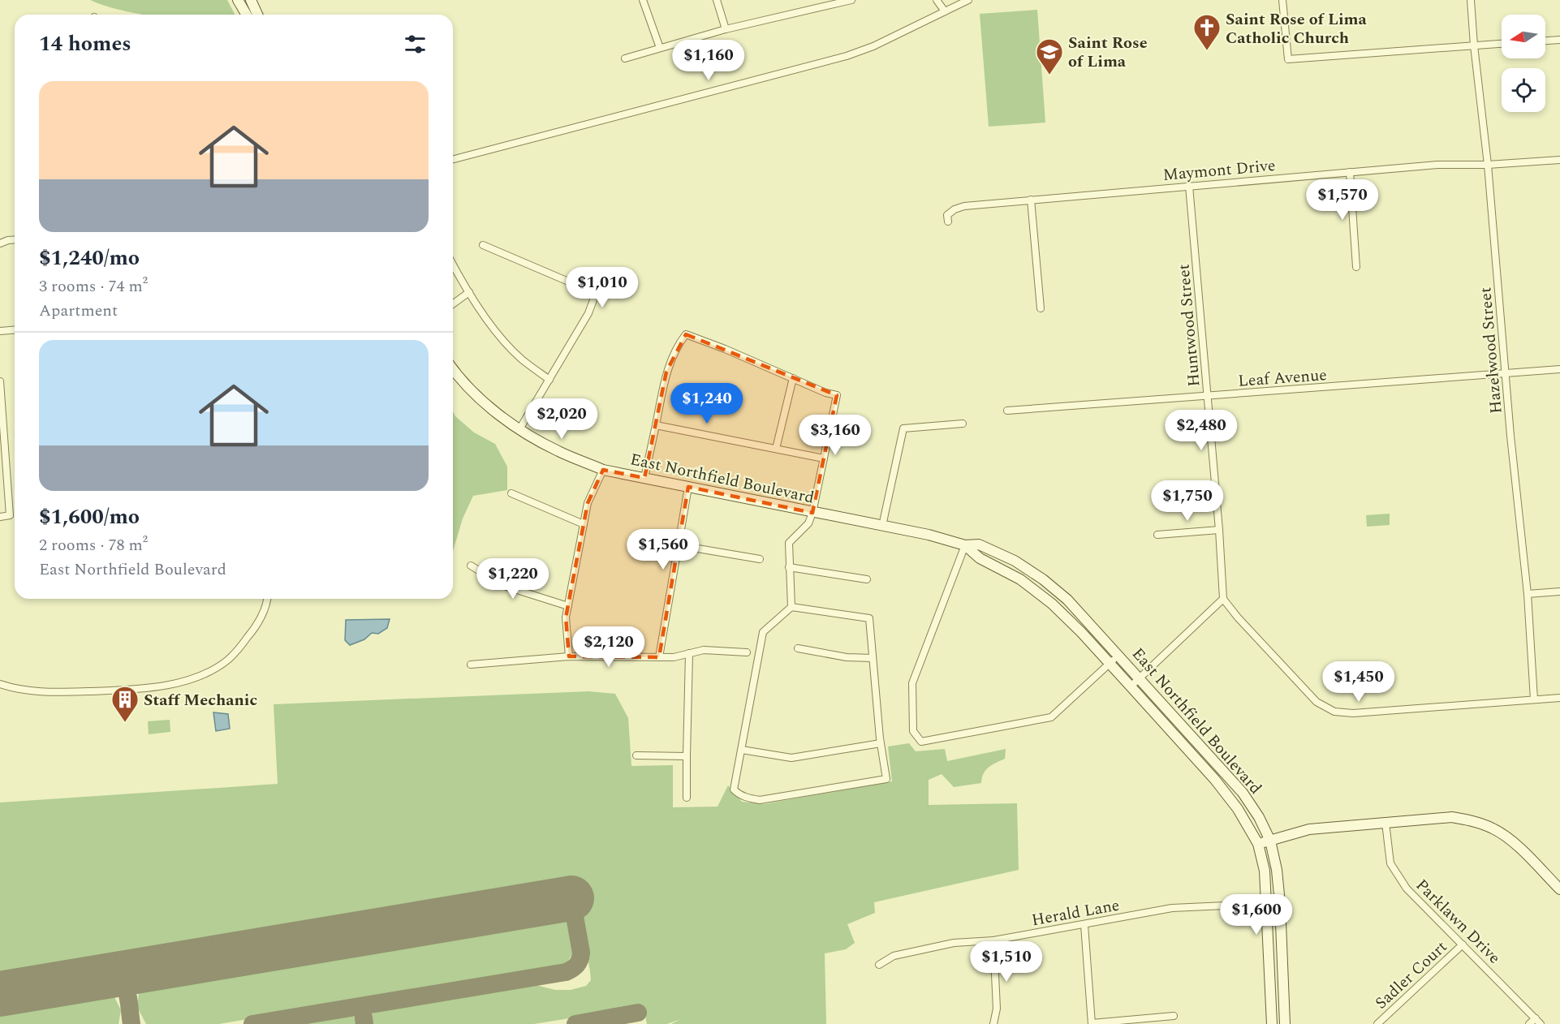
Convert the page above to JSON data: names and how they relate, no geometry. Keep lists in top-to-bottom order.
{
  "streets": {
    "main road": ["East Northfield Boulevard"],
    "street": [
      "Maymont Drive",
      "Huntwood Street",
      "Hazelwood Street",
      "Leaf Avenue",
      "Herald Lane",
      "Parklawn Drive",
      "Sadler Court"
    ]
  },
  "crossings": [
    ["Maymont Drive", "Huntwood Street"],
    ["Maymont Drive", "Hazelwood Street"],
    ["Huntwood Street", "Leaf Avenue"],
    ["Hazelwood Street", "Leaf Avenue"],
    ["East Northfield Boulevard", "Herald Lane"],
    ["Parklawn Drive", "Sadler Court"]
  ],
  "places": {
    "church": ["Saint Rose of Lima Catholic Church"],
    "school or university": ["Saint Rose of Lima"],
    "building": ["Staff Mechanic"]
  },
  "north": "left",
  "page": {
    "heading": "14 homes",
    "price": [
      "$1,160",
      "$1,570",
      "$1,010",
      "$1,240",
      "$2,020",
      "$2,480",
      "$3,160",
      "$1,750",
      "$1,560",
      "$1,220",
      "$2,120",
      "$1,450",
      "$1,600",
      "$1,510"
    ],
    "list": [
      {
        "name": "$1,240/mo",
        "note": "3 rooms · 74 m² · Apartment"
      },
      {
        "name": "$1,600/mo",
        "note": "2 rooms · 78 m² · East Northfield Boulevard"
      }
    ]
  }
}
